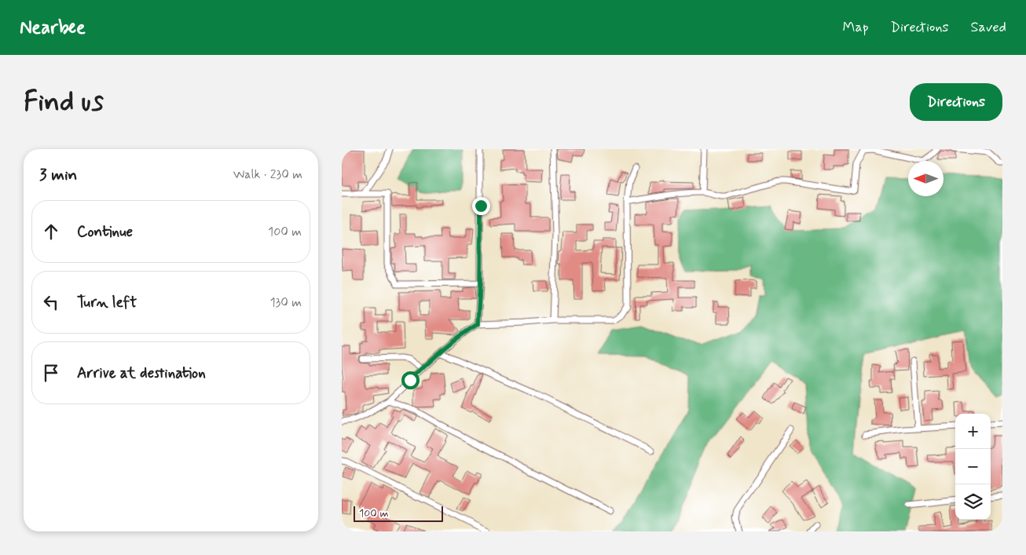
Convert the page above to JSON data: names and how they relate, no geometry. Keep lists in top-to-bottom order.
{
  "scale_bar": "100 m",
  "north": "left",
  "page": {
    "header": "Nearbee",
    "nav": ["Map", "Directions", "Saved"],
    "buttons": "Directions",
    "title": "Find us",
    "heading": ["3 min", "Walk · 230 m"],
    "list": [
      ["Continue", "100 m"],
      ["Turn left", "130 m"],
      "Arrive at destination"
    ],
    "map_buttons": ["+", "−"],
    "scale": "100 m"
  }
}
